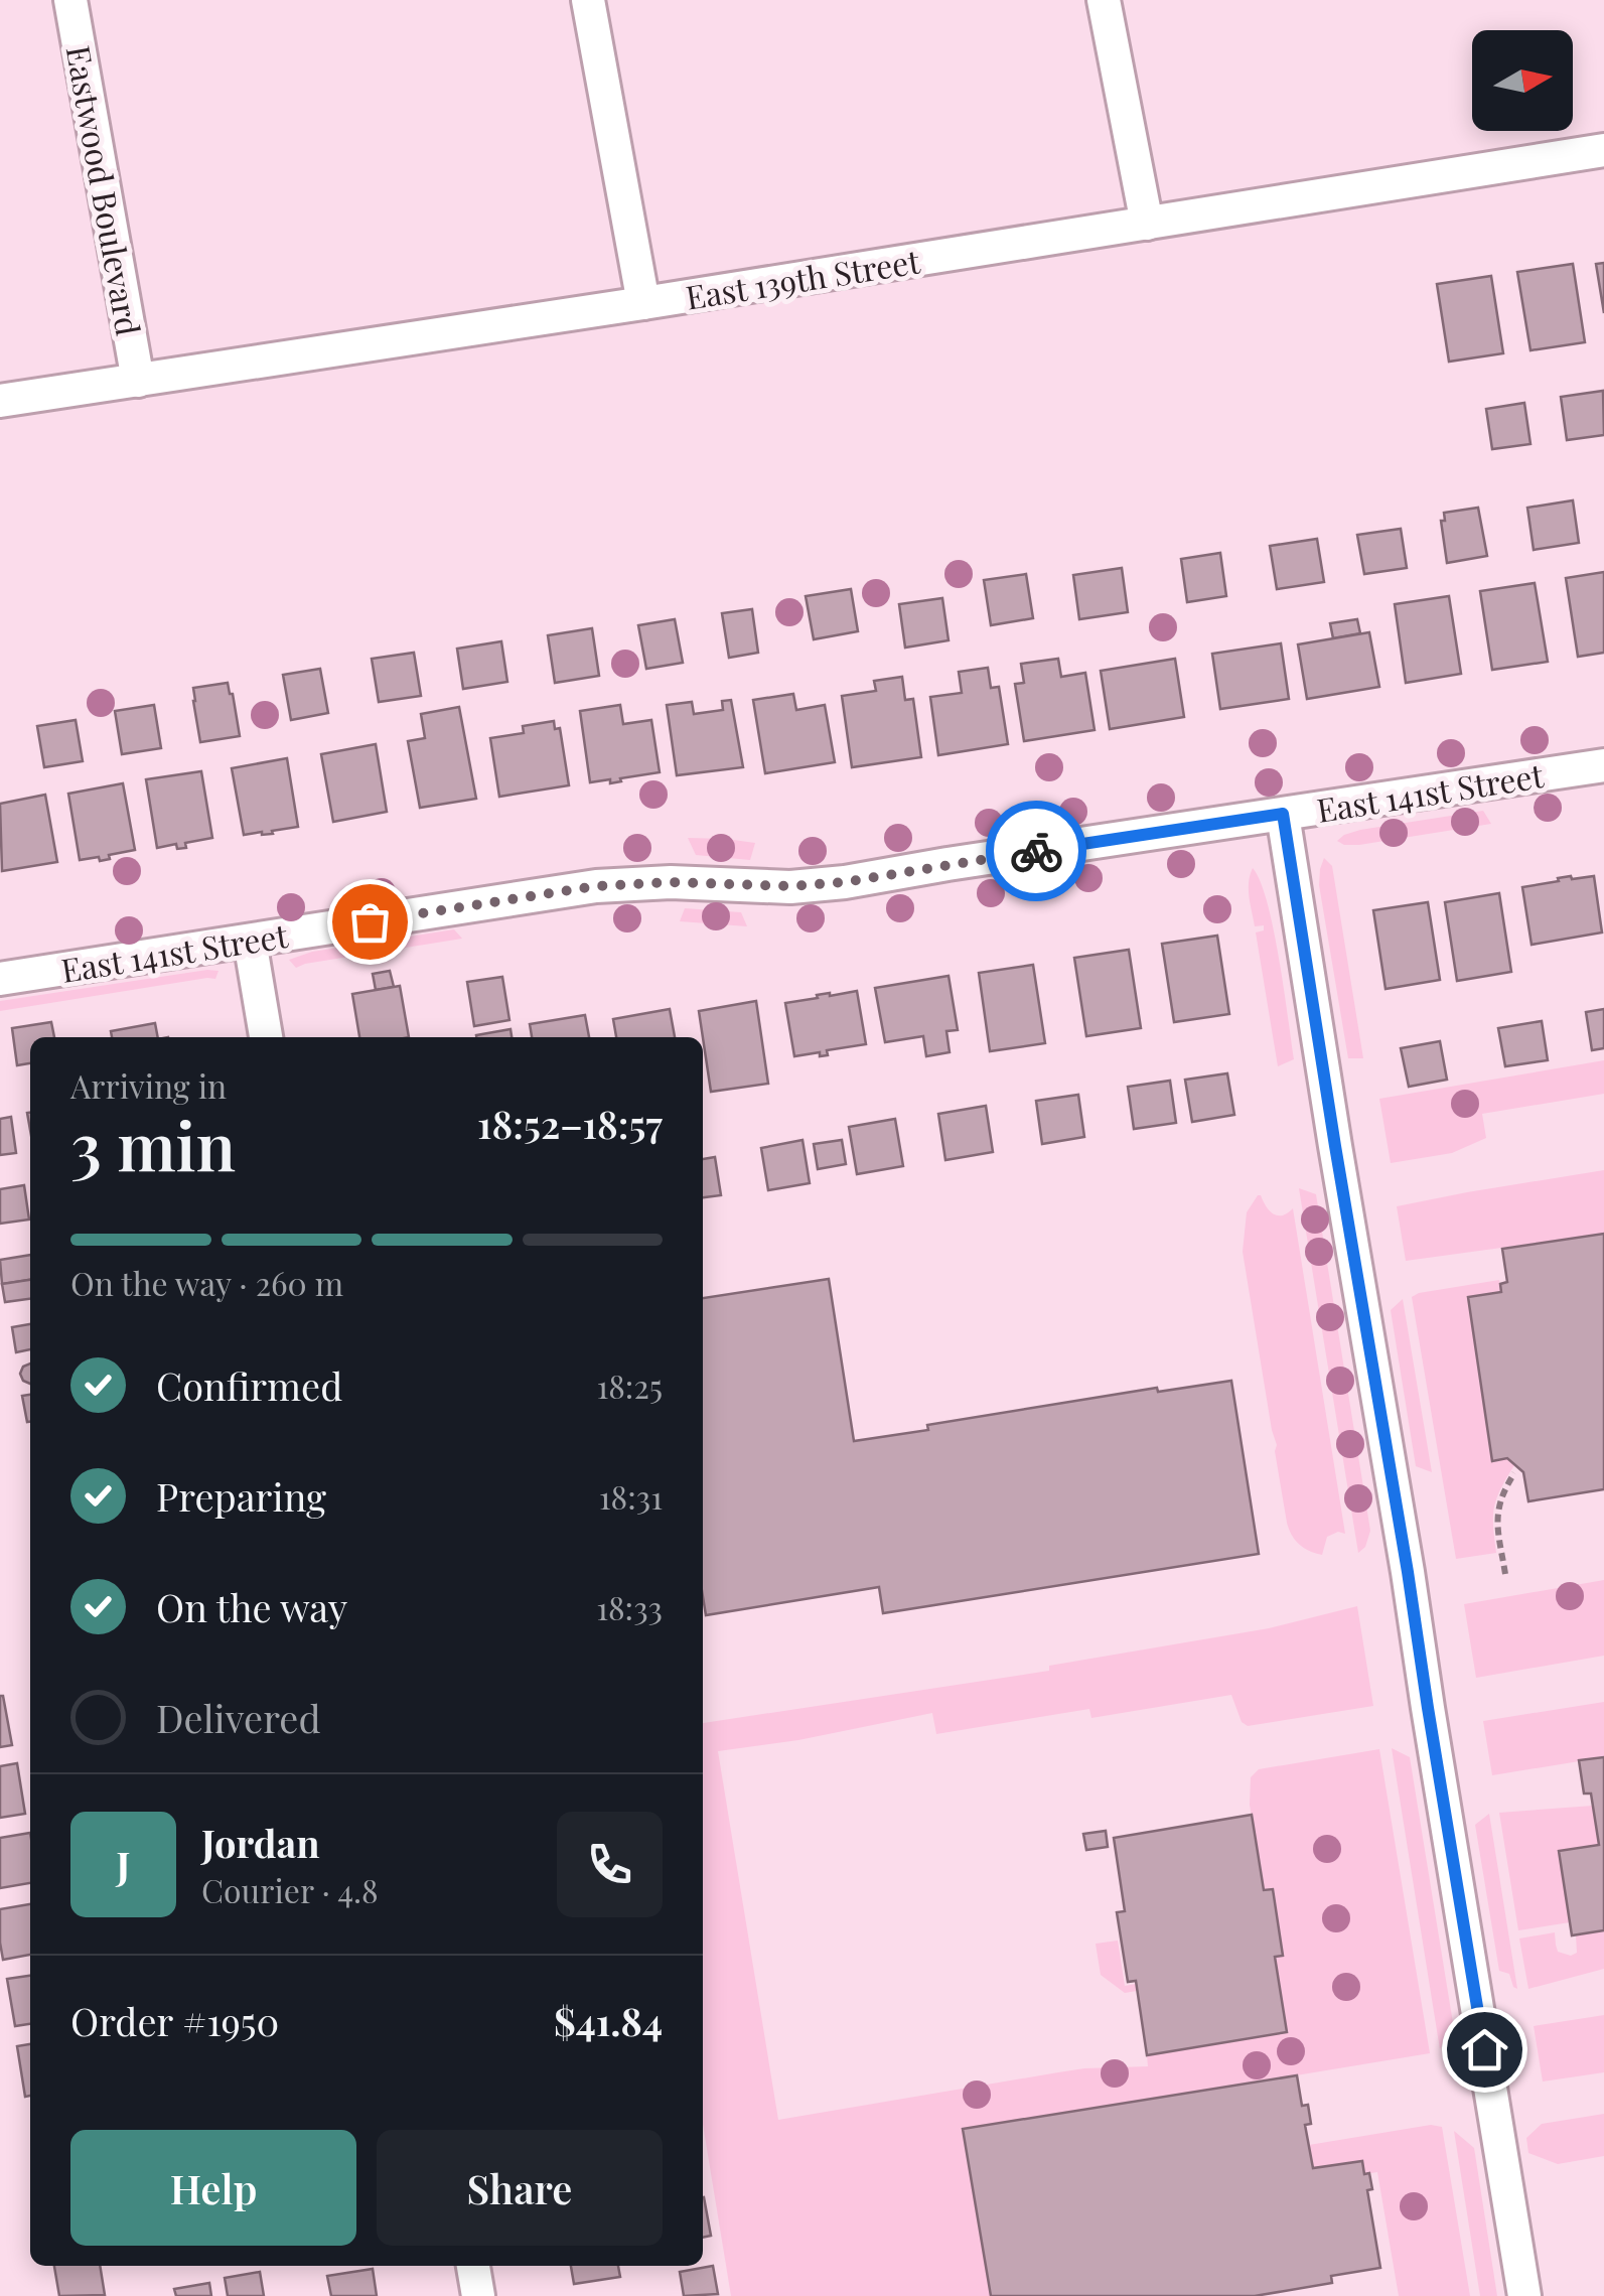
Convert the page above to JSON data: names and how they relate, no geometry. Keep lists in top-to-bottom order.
{
  "streets": {
    "street": ["Eastwood Boulevard", "East 139th Street", "East 141st Street"]
  },
  "crossings": [
    ["Eastwood Boulevard", "East 139th Street"]
  ],
  "north": "right",
  "page": {
    "heading": ["3 min", "Arriving in", "18:52–18:57"],
    "panel": [
      "Jordan",
      "Courier · 4.8",
      "Order #1950",
      "$41.84"
    ],
    "bar": "On the way · 260 m",
    "list": [
      ["Confirmed", "18:25"],
      ["Preparing", "18:31"],
      ["On the way", "18:33"],
      "Delivered"
    ],
    "round": "J",
    "buttons": ["Help", "Share"]
  }
}
